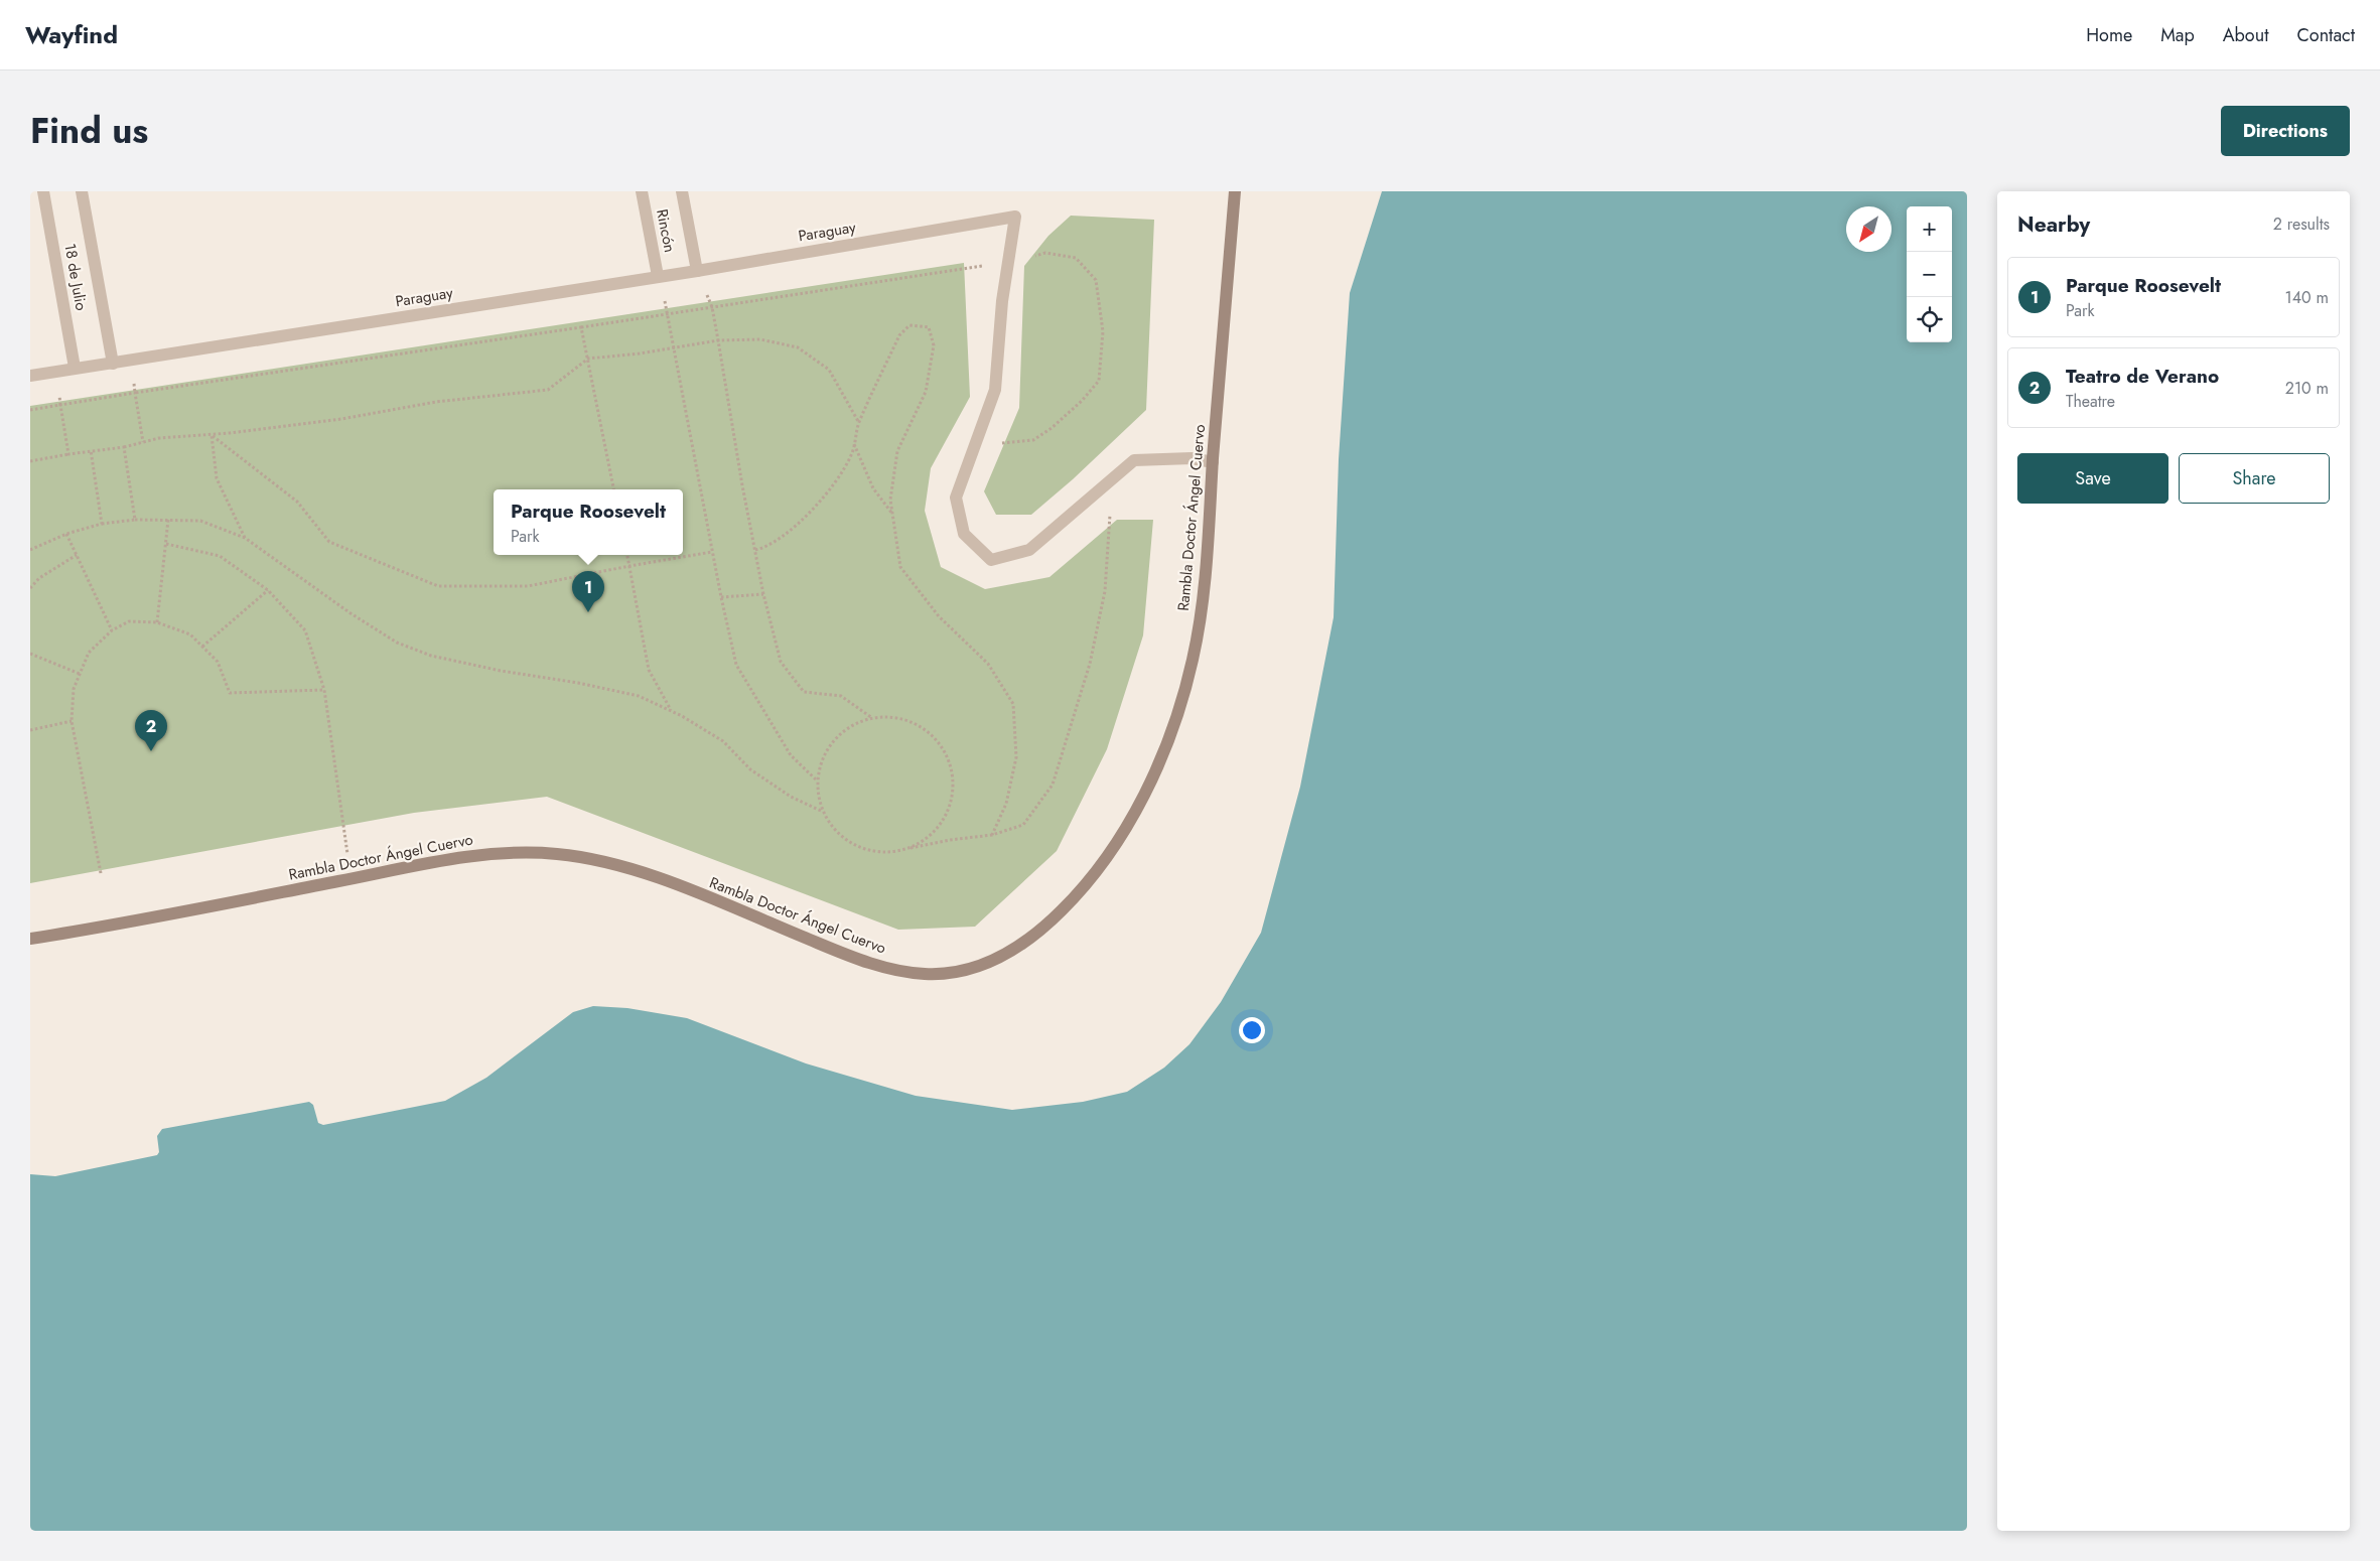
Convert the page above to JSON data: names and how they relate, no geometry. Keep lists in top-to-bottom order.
{
  "streets": {
    "street": [
      "Rincón",
      "Paraguay",
      "18 de Julio",
      "Rambla Doctor Ángel Cuervo"
    ]
  },
  "crossings": [
    ["Rincón", "Paraguay"],
    ["Paraguay", "18 de Julio"],
    ["Paraguay", "Rambla Doctor Ángel Cuervo"]
  ],
  "north": "bottom left",
  "page": {
    "header": "Wayfind",
    "nav": [
      "Home",
      "Map",
      "About",
      "Contact"
    ],
    "title": "Find us",
    "buttons": [
      "Directions",
      ["Save", "Share"]
    ],
    "heading": ["Nearby", "2 results"],
    "map_buttons": ["+", "−"],
    "list": [
      {
        "mark": "1",
        "name": "Parque Roosevelt",
        "note": "Park",
        "value": "140 m"
      },
      {
        "mark": "2",
        "name": "Teatro de Verano",
        "note": "Theatre",
        "value": "210 m"
      }
    ],
    "popup": ["Parque Roosevelt", "Park"],
    "pins": ["1", "2"]
  }
}
